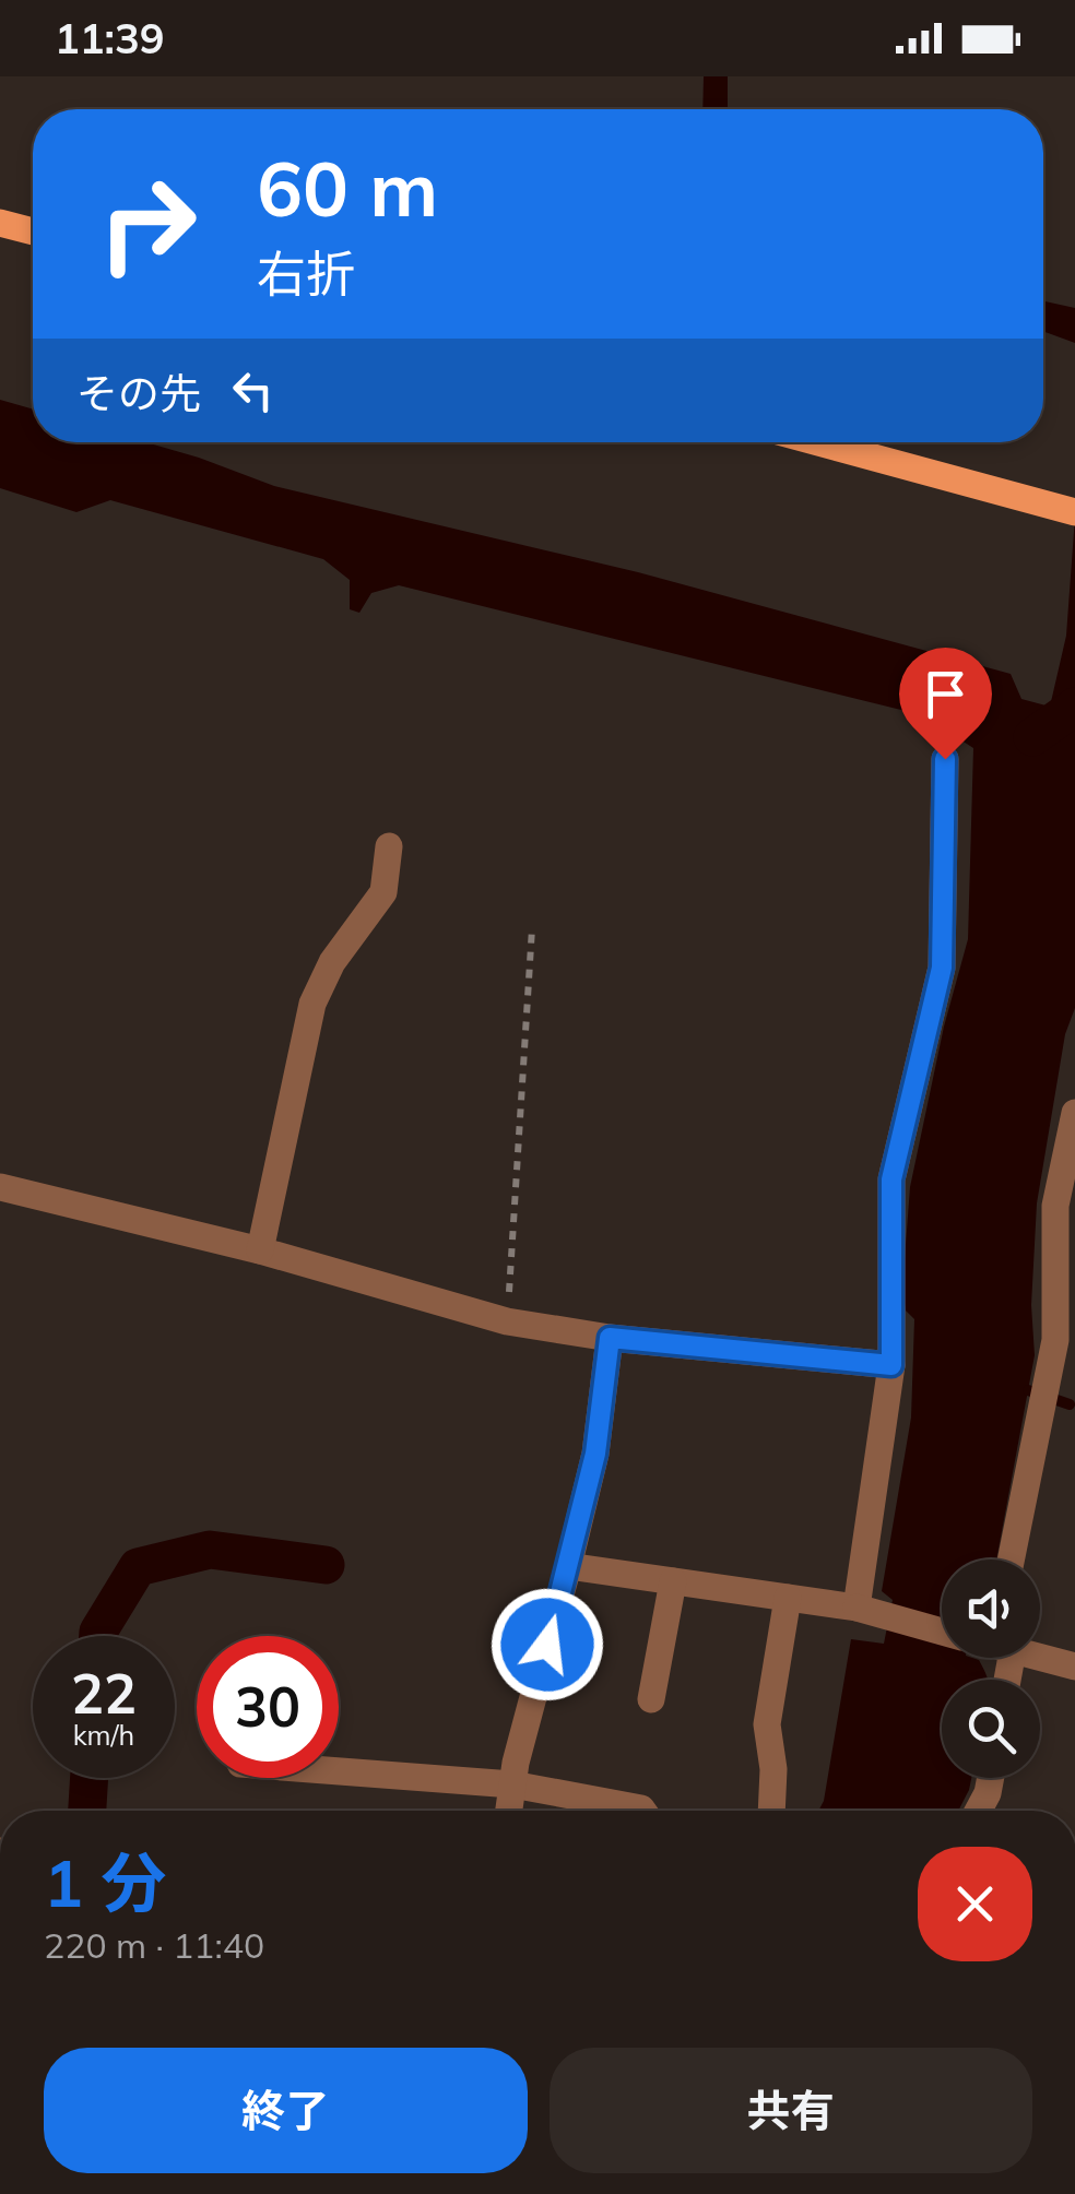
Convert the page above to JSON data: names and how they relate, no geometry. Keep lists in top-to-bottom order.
{
  "page": {
    "status": "11:39",
    "turn": ["60 m", "右折"],
    "then": "その先",
    "speed": "22 km/h",
    "limit": "30",
    "heading": ["1 分", "220 m · 11:40"],
    "buttons": ["終了", "共有"]
  }
}
